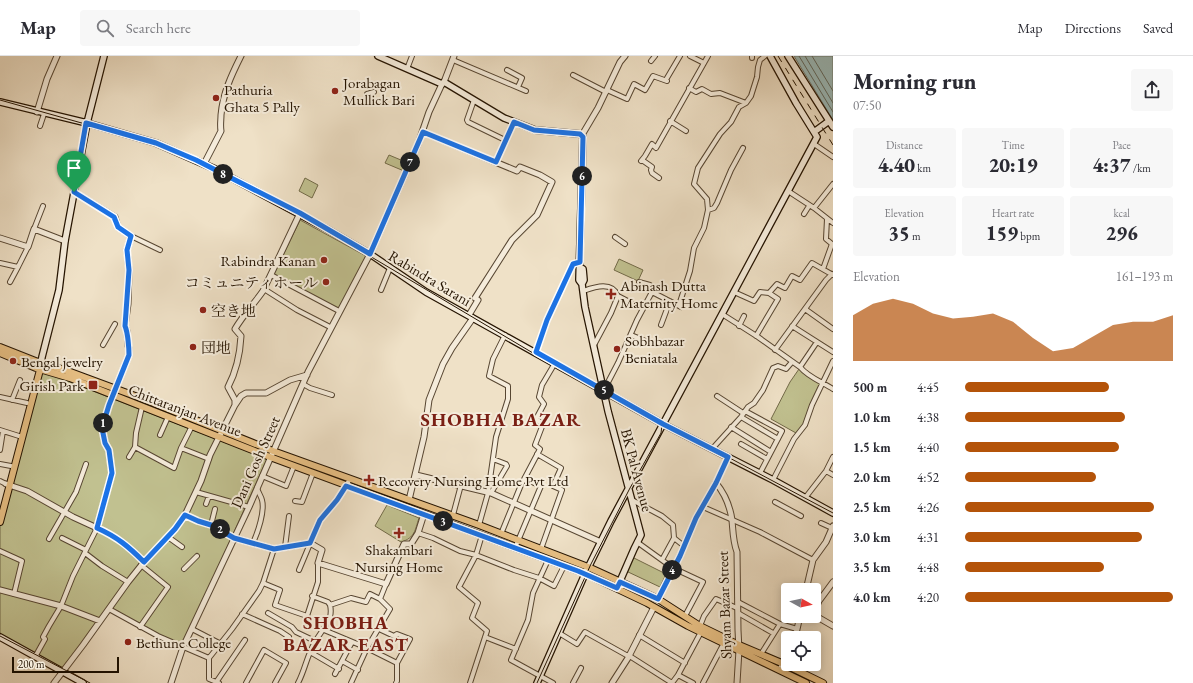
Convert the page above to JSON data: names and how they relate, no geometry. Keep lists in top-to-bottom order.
{
  "streets": {
    "main road": ["Rabindra Sarani", "Chittaranjan Avenue", "BK Pal Avenue"],
    "street": ["Dani Gosh Street", "Shyam Bazar Street"]
  },
  "crossings": [
    ["Rabindra Sarani", "Dani Gosh Street"],
    ["Rabindra Sarani", "BK Pal Avenue"],
    ["Chittaranjan Avenue", "Dani Gosh Street"],
    ["Chittaranjan Avenue", "BK Pal Avenue"]
  ],
  "districts": ["SHOBHA BAZAR", "SHOBHA BAZAR EAST"],
  "places": {
    "other": [
      "Jorabagan Mullick Bari",
      "Pathuria Ghata 5 Pally",
      "Rabindra Kanan",
      "コミュニティホール",
      "空き地",
      "団地",
      "Sobhbazar Beniatala",
      "Bengal jewelry",
      "Bethune College"
    ],
    "health": ["Abinash Dutta Maternity Home", "Recovery Nursing Home Pvt Ltd", "Shakambari Nursing Home"],
    "transit": ["Girish Park"]
  },
  "scale_bar": "200 m",
  "north": "right",
  "page": {
    "header": "Map",
    "search": "Search here",
    "nav": ["Map", "Directions", "Saved"],
    "heading": ["Morning run", "07:50"],
    "stats": [
      ["Distance", "4.40 km"],
      ["Time", "20:19"],
      ["Pace", "4:37 /km"],
      ["Elevation", "35 m"],
      ["Heart rate", "159 bpm"],
      ["kcal", "296"]
    ],
    "pins": [
      "7",
      "8",
      "6",
      "5",
      "1",
      "3",
      "2",
      "4"
    ],
    "chart": ["Elevation", "161–193 m"],
    "list": [
      {
        "name": "500 m",
        "note": "4:45"
      },
      {
        "name": "1.0 km",
        "note": "4:38"
      },
      {
        "name": "1.5 km",
        "note": "4:40"
      },
      {
        "name": "2.0 km",
        "note": "4:52"
      },
      {
        "name": "2.5 km",
        "note": "4:26"
      },
      {
        "name": "3.0 km",
        "note": "4:31"
      },
      {
        "name": "3.5 km",
        "note": "4:48"
      },
      {
        "name": "4.0 km",
        "note": "4:20"
      }
    ],
    "scale": "200 m"
  }
}
